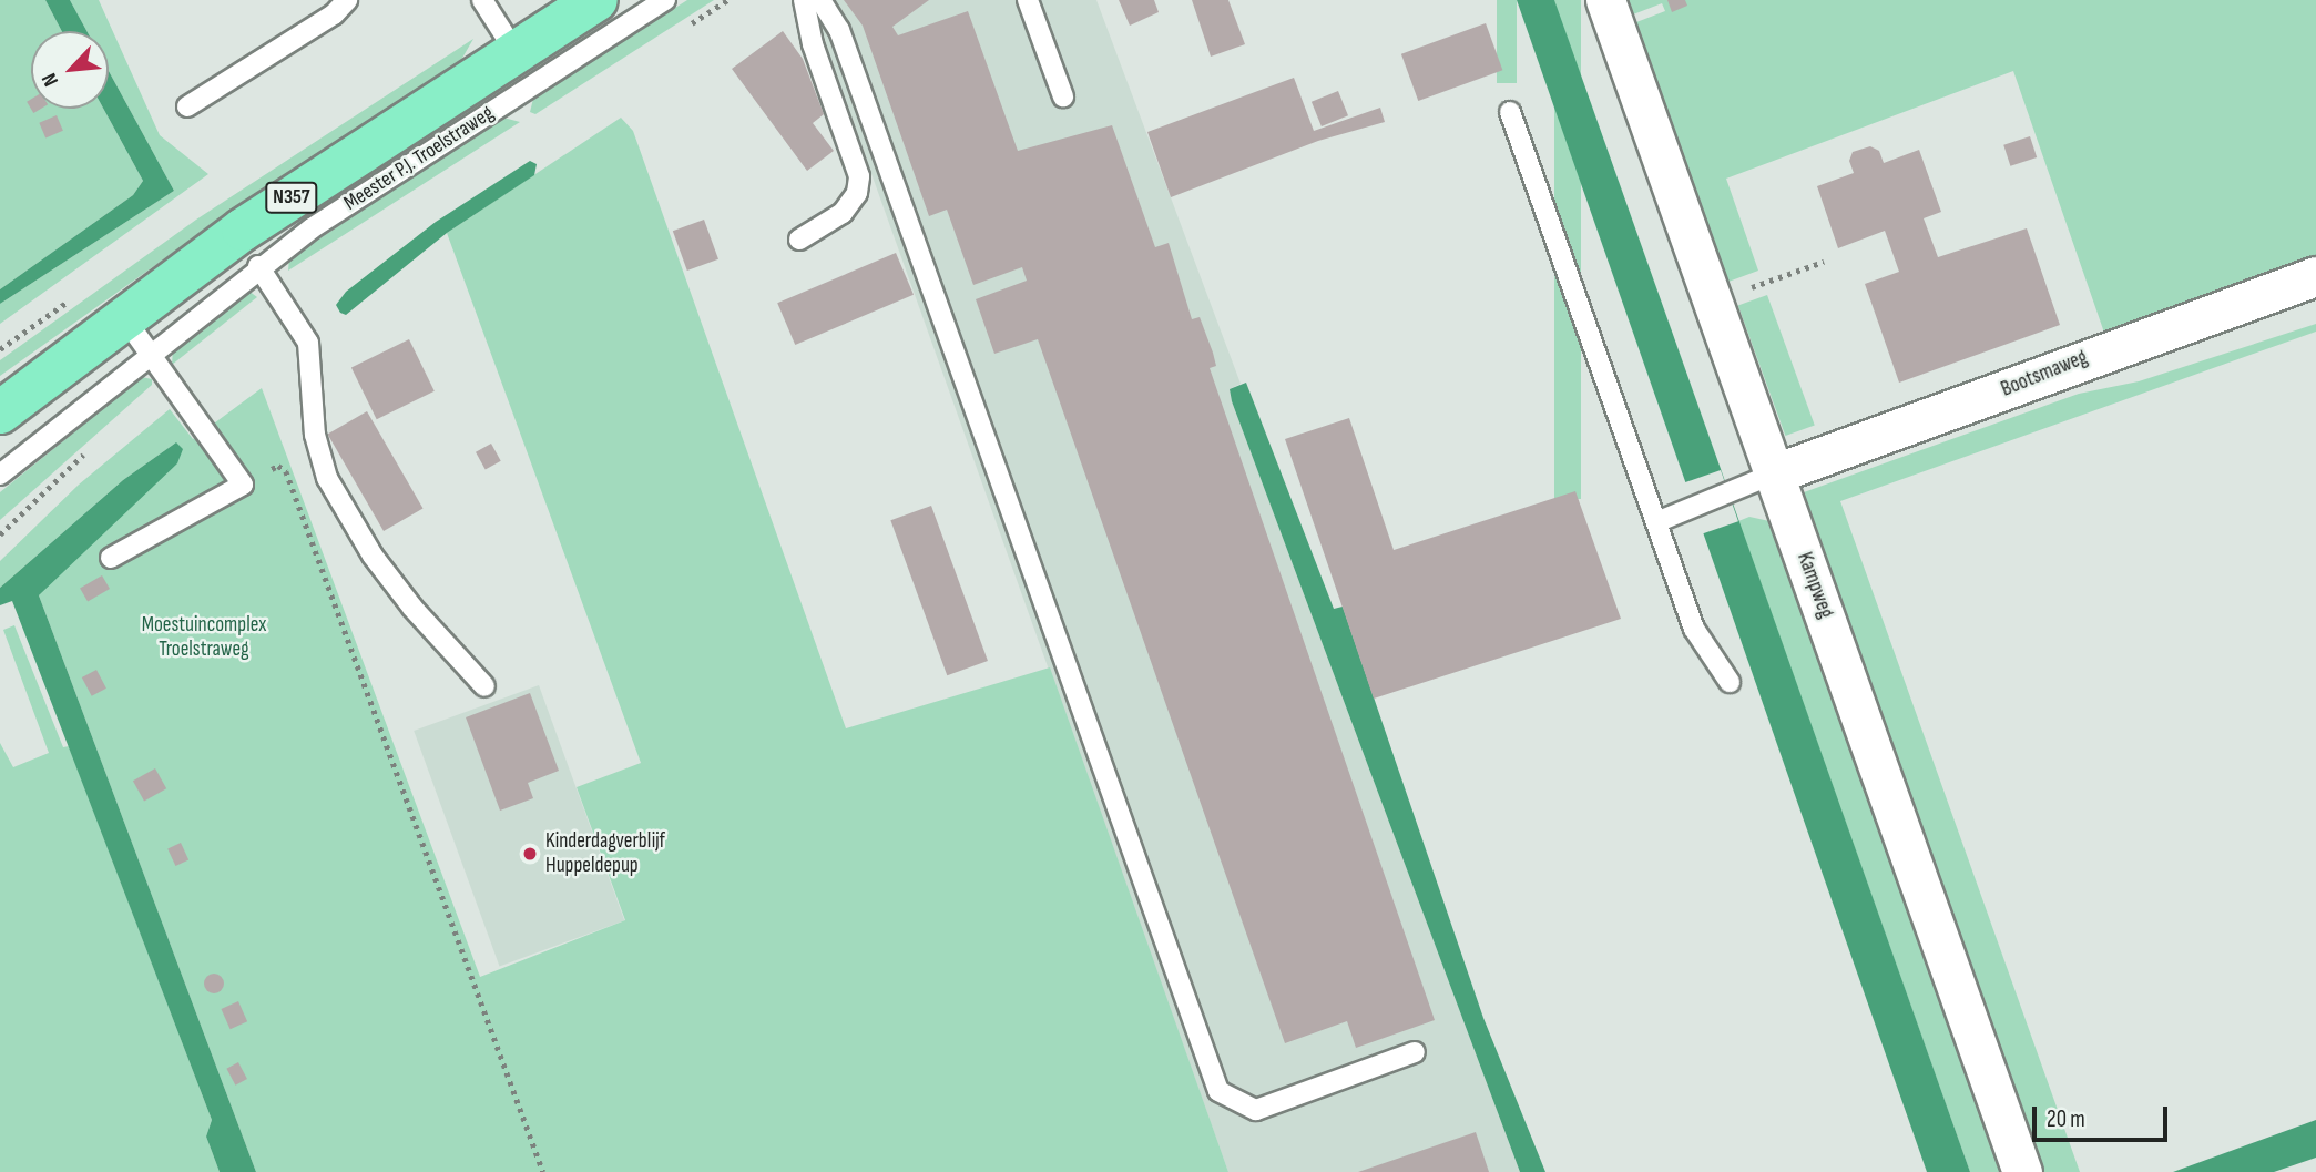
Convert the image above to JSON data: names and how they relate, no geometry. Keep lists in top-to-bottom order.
{
  "streets": {
    "main road": ["Meester P.J. Troelstraweg", "N357"],
    "street": ["Bootsmaweg", "Kampweg"]
  },
  "crossings": [
    ["Bootsmaweg", "Kampweg"]
  ],
  "parks": ["Moestuincomplex Troelstraweg"],
  "places": ["Kinderdagverblijf Huppeldepup"],
  "scale_bar": "20 m",
  "north": "bottom left"
}
